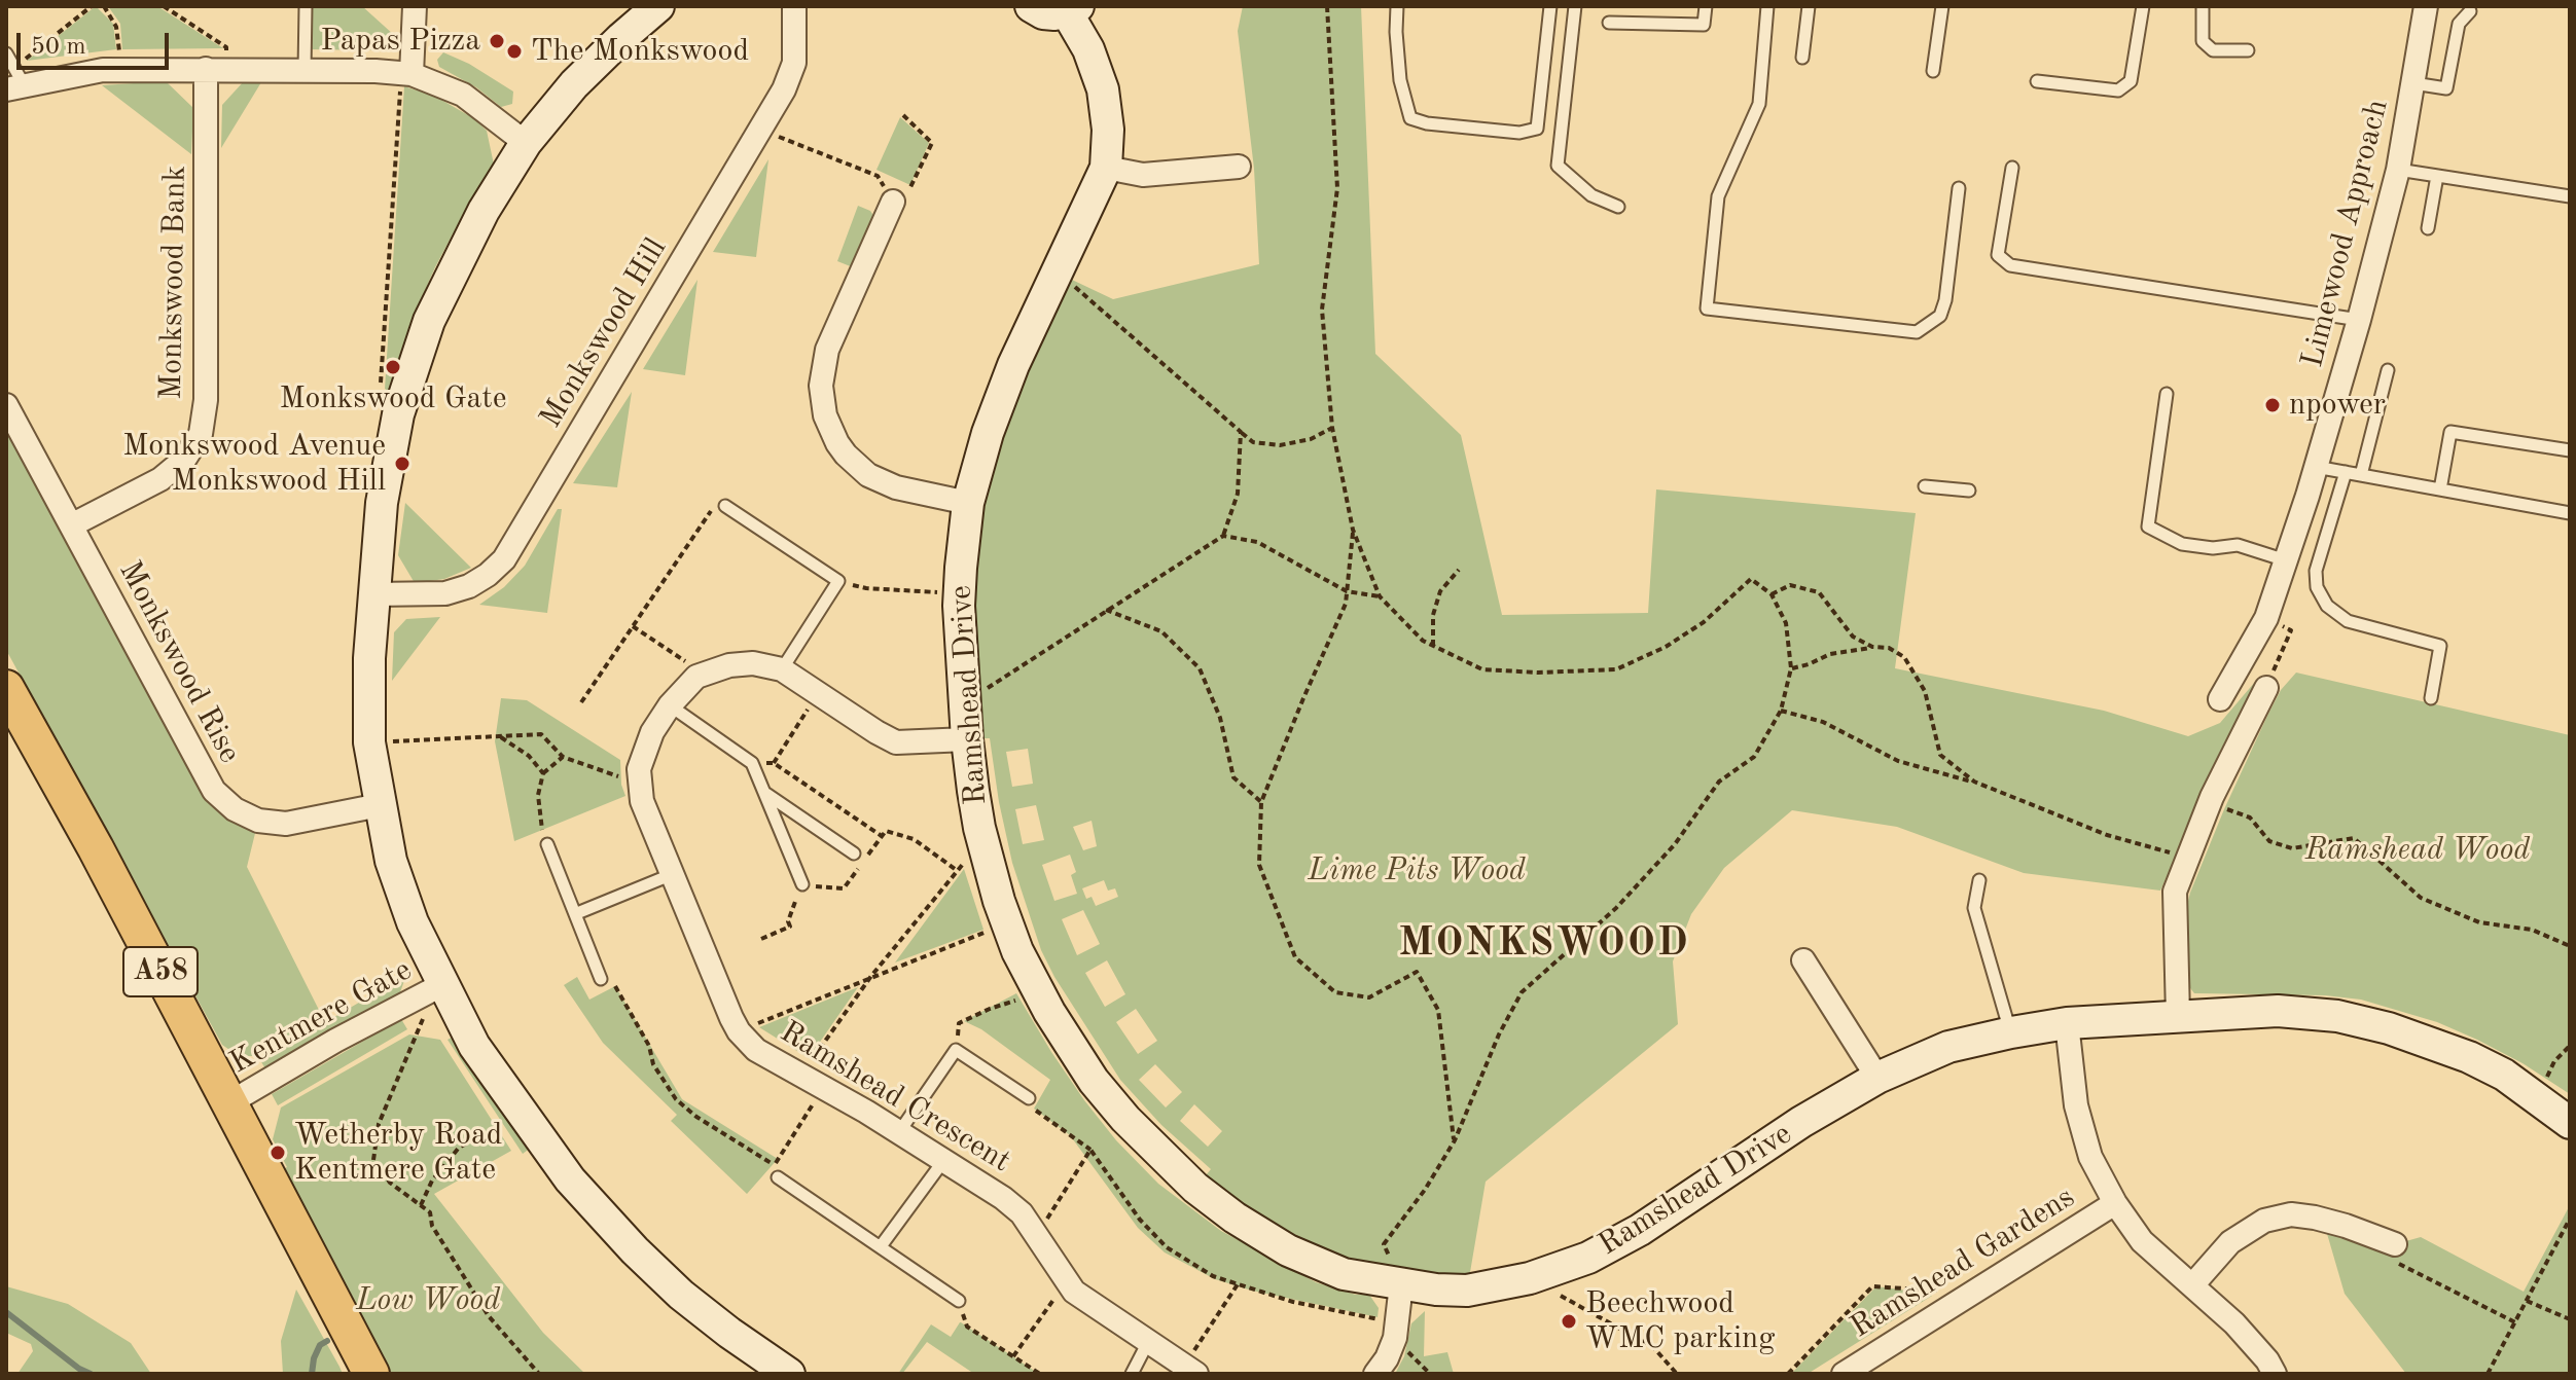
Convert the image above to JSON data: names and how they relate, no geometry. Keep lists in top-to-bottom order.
{
  "streets": {
    "main road": ["A58"],
    "street": [
      "Limewood Approach",
      "Monkswood Bank",
      "Monkswood Hill",
      "Monkswood Rise",
      "Ramshead Drive",
      "Kentmere Gate",
      "Ramshead Crescent",
      "Ramshead Gardens"
    ]
  },
  "crossings": [
    ["Monkswood Bank", "Monkswood Rise"],
    ["A58", "Kentmere Gate"]
  ],
  "districts": ["MONKSWOOD"],
  "parks": ["Ramshead Wood", "Lime Pits Wood", "Low Wood"],
  "places": [
    "Papas Pizza",
    "The Monkswood",
    "Monkswood Gate",
    "npower",
    "Monkswood Avenue Monkswood Hill",
    "Wetherby Road Kentmere Gate",
    "Beechwood WMC parking"
  ],
  "scale_bar": "50 m"
}
